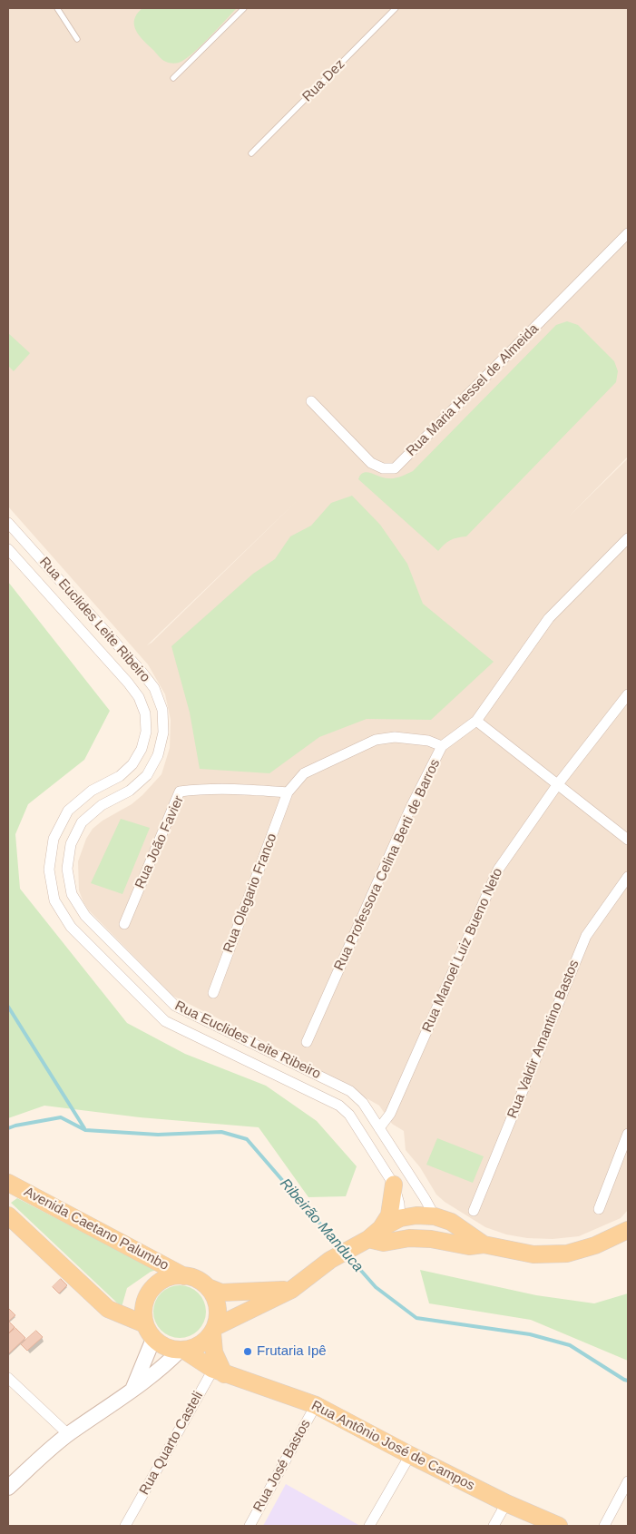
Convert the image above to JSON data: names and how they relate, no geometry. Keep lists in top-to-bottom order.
{
  "streets": {
    "main road": ["Avenida Caetano Palumbo", "Rua Antônio José de Campos"],
    "street": [
      "Rua Maria Hessel de Almeida",
      "Rua Euclides Leite Ribeiro",
      "Rua João Favier",
      "Rua Professora Celina Berti de Barros",
      "Rua Olegario Franco",
      "Rua Manoel Luiz Bueno Neto",
      "Rua Valdir Amantino Bastos",
      "Rua Quarto Casteli",
      "Rua José Bastos"
    ],
    "lane": ["Rua Dez"]
  },
  "crossings": [
    ["Rua Euclides Leite Ribeiro", "Rua Manoel Luiz Bueno Neto"],
    ["Rua João Favier", "Rua Olegario Franco"],
    ["Avenida Caetano Palumbo", "Rua Antônio José de Campos"],
    ["Rua Quarto Casteli", "Rua Antônio José de Campos"],
    ["Rua Antônio José de Campos", "Rua José Bastos"]
  ],
  "water": ["Ribeirão Manduca"],
  "places": ["Frutaria Ipê"]
}
